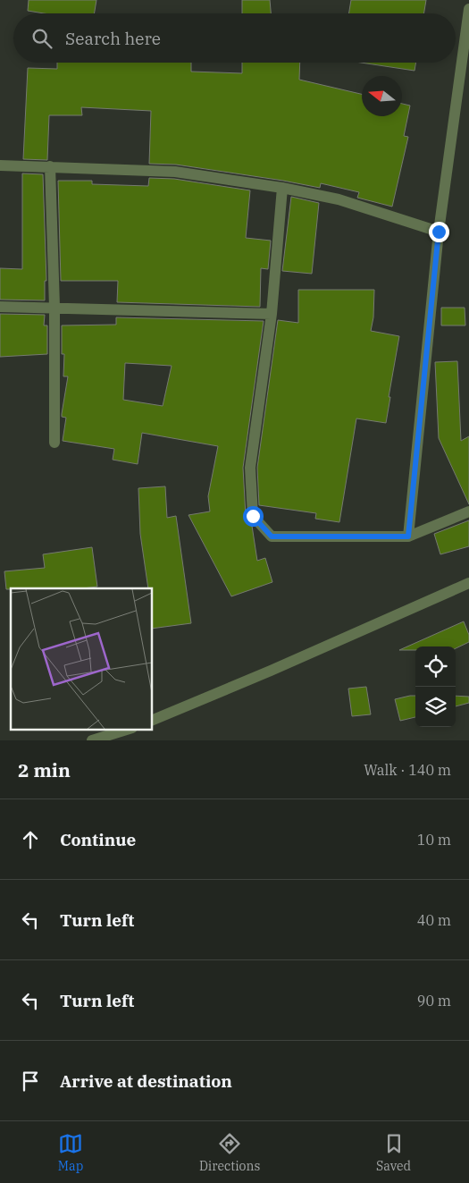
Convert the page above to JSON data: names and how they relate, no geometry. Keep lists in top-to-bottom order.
{
  "north": "left",
  "page": {
    "search": "Search here",
    "heading": ["2 min", "Walk · 140 m"],
    "list": [
      ["Continue", "10 m"],
      ["Turn left", "40 m"],
      ["Turn left", "90 m"],
      "Arrive at destination"
    ],
    "nav": ["Map", "Directions", "Saved"]
  }
}
